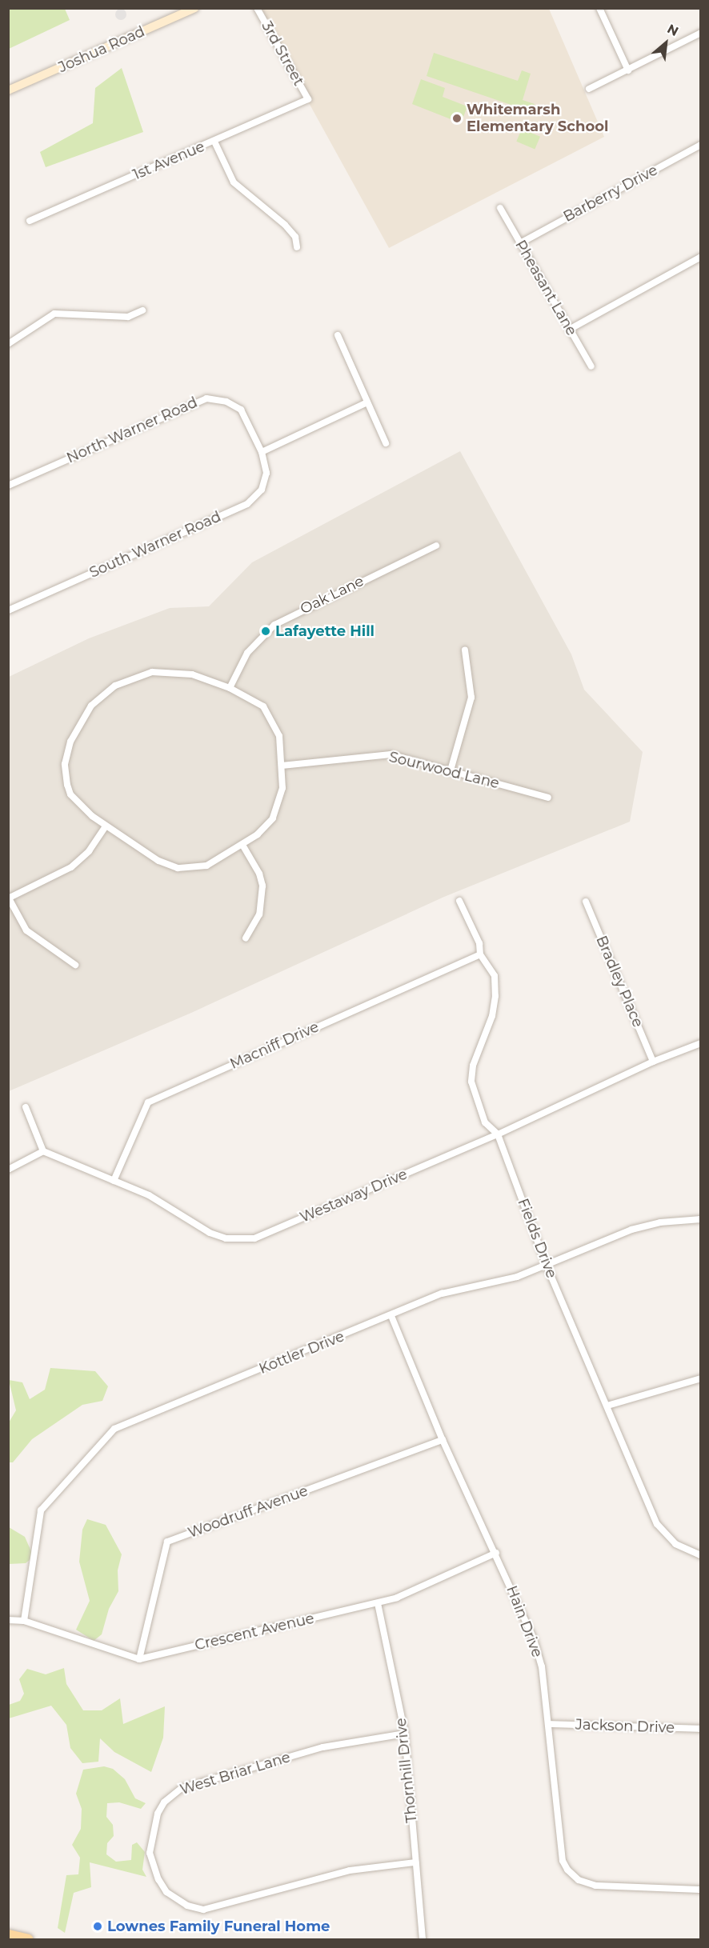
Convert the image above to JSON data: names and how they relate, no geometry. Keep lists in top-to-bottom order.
{
  "streets": {
    "main road": ["Joshua Road"],
    "street": [
      "3rd Street",
      "1st Avenue",
      "Barberry Drive",
      "Pheasant Lane",
      "North Warner Road",
      "South Warner Road",
      "Oak Lane",
      "Sourwood Lane",
      "Bradley Place",
      "Macniff Drive",
      "Westaway Drive",
      "Fields Drive",
      "Kottler Drive",
      "Woodruff Avenue",
      "Hain Drive",
      "Crescent Avenue",
      "Jackson Drive",
      "Thornhill Drive",
      "West Briar Lane"
    ]
  },
  "crossings": [
    ["3rd Street", "1st Avenue"],
    ["Barberry Drive", "Pheasant Lane"],
    ["North Warner Road", "South Warner Road"],
    ["Bradley Place", "Westaway Drive"],
    ["Macniff Drive", "Westaway Drive"],
    ["Macniff Drive", "Fields Drive"],
    ["Westaway Drive", "Fields Drive"],
    ["Fields Drive", "Kottler Drive"],
    ["Kottler Drive", "Hain Drive"],
    ["Woodruff Avenue", "Hain Drive"],
    ["Woodruff Avenue", "Crescent Avenue"],
    ["Hain Drive", "Crescent Avenue"],
    ["Hain Drive", "Jackson Drive"],
    ["Crescent Avenue", "Thornhill Drive"],
    ["Thornhill Drive", "West Briar Lane"]
  ],
  "places": ["Whitemarsh Elementary School", "Lafayette Hill", "Lownes Family Funeral Home"],
  "north": "top right"
}
